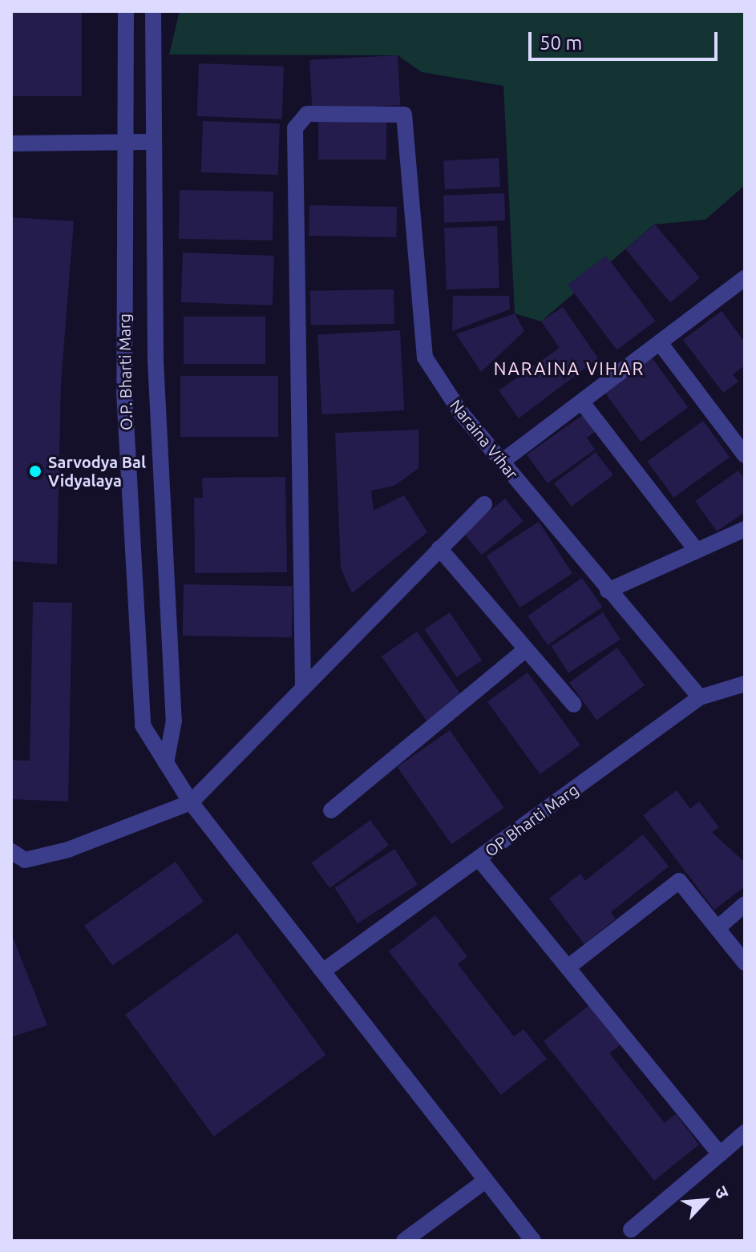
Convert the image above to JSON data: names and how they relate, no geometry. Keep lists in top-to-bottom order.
{
  "streets": {
    "street": ["O.P. Bharti Marg", "Naraina Vihar", "OP Bharti Marg"]
  },
  "crossings": [
    ["O.P. Bharti Marg", "OP Bharti Marg"],
    ["Naraina Vihar", "OP Bharti Marg"]
  ],
  "districts": ["NARAINA VIHAR"],
  "places": ["Sarvodya Bal Vidyalaya"],
  "scale_bar": "50 m",
  "north": "top right"
}
